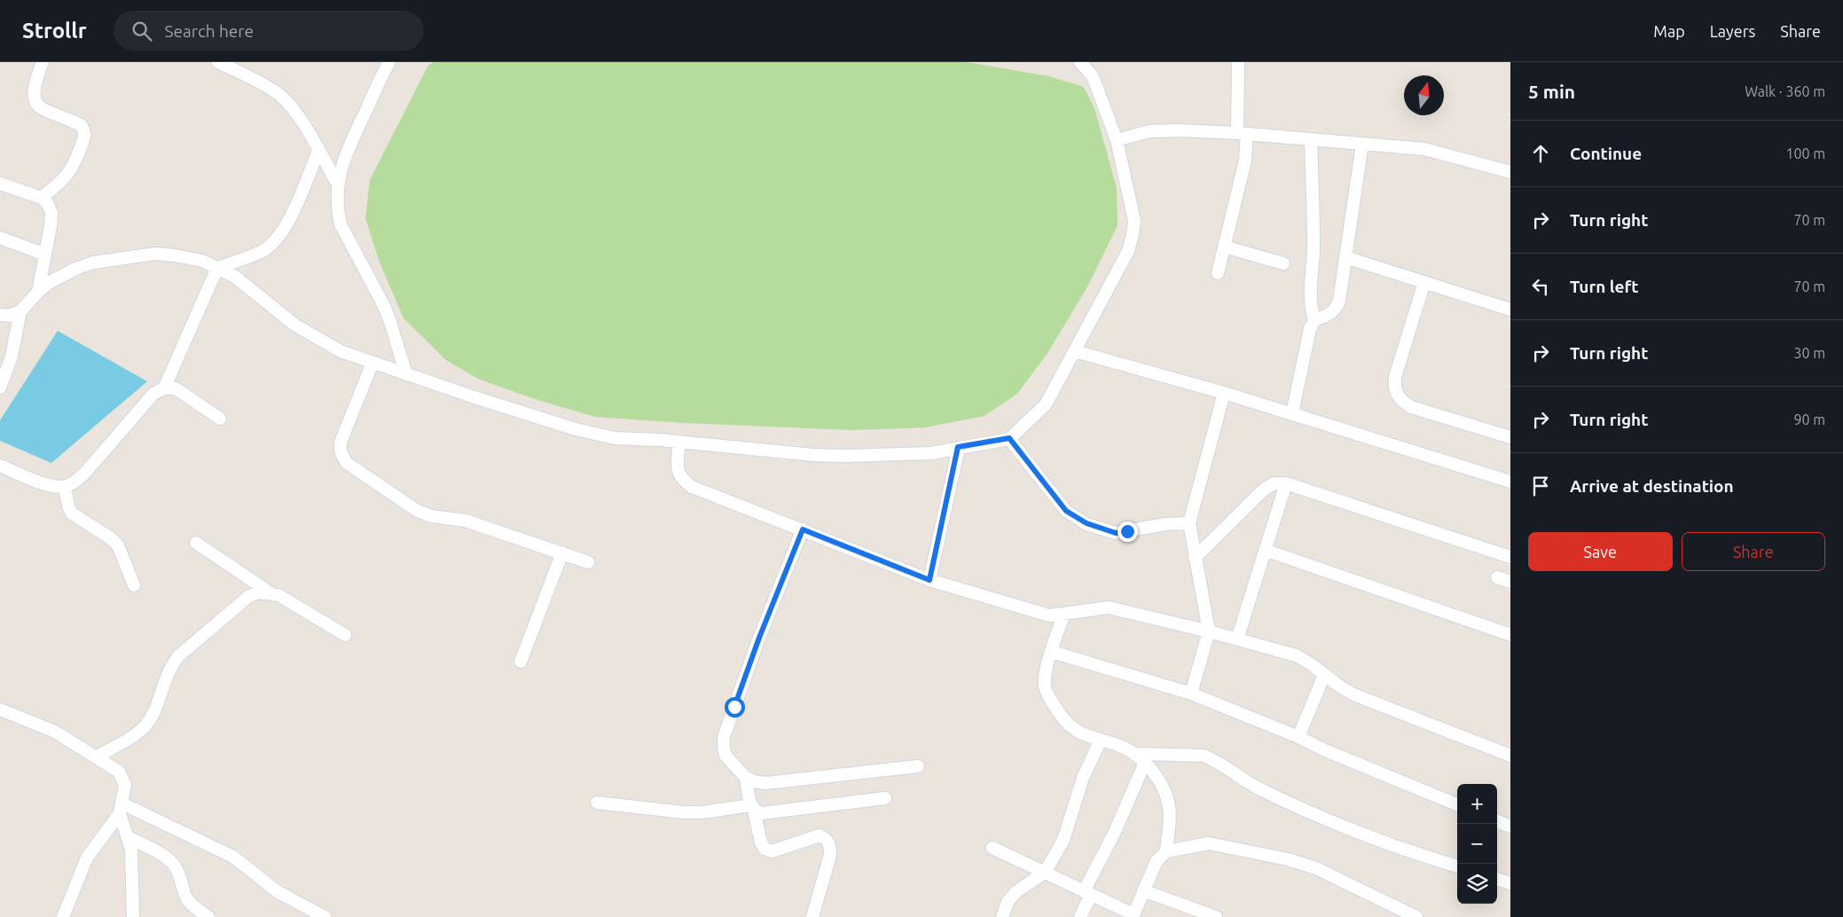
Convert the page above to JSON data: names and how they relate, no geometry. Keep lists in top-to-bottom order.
{
  "north": "top",
  "page": {
    "header": "Strollr",
    "search": "Search here",
    "nav": ["Map", "Layers", "Share"],
    "heading": ["5 min", "Walk · 360 m"],
    "list": [
      ["Continue", "100 m"],
      ["Turn right", "70 m"],
      ["Turn left", "70 m"],
      ["Turn right", "30 m"],
      ["Turn right", "90 m"],
      "Arrive at destination"
    ],
    "buttons": ["Save", "Share"],
    "map_buttons": ["+", "−"]
  }
}
